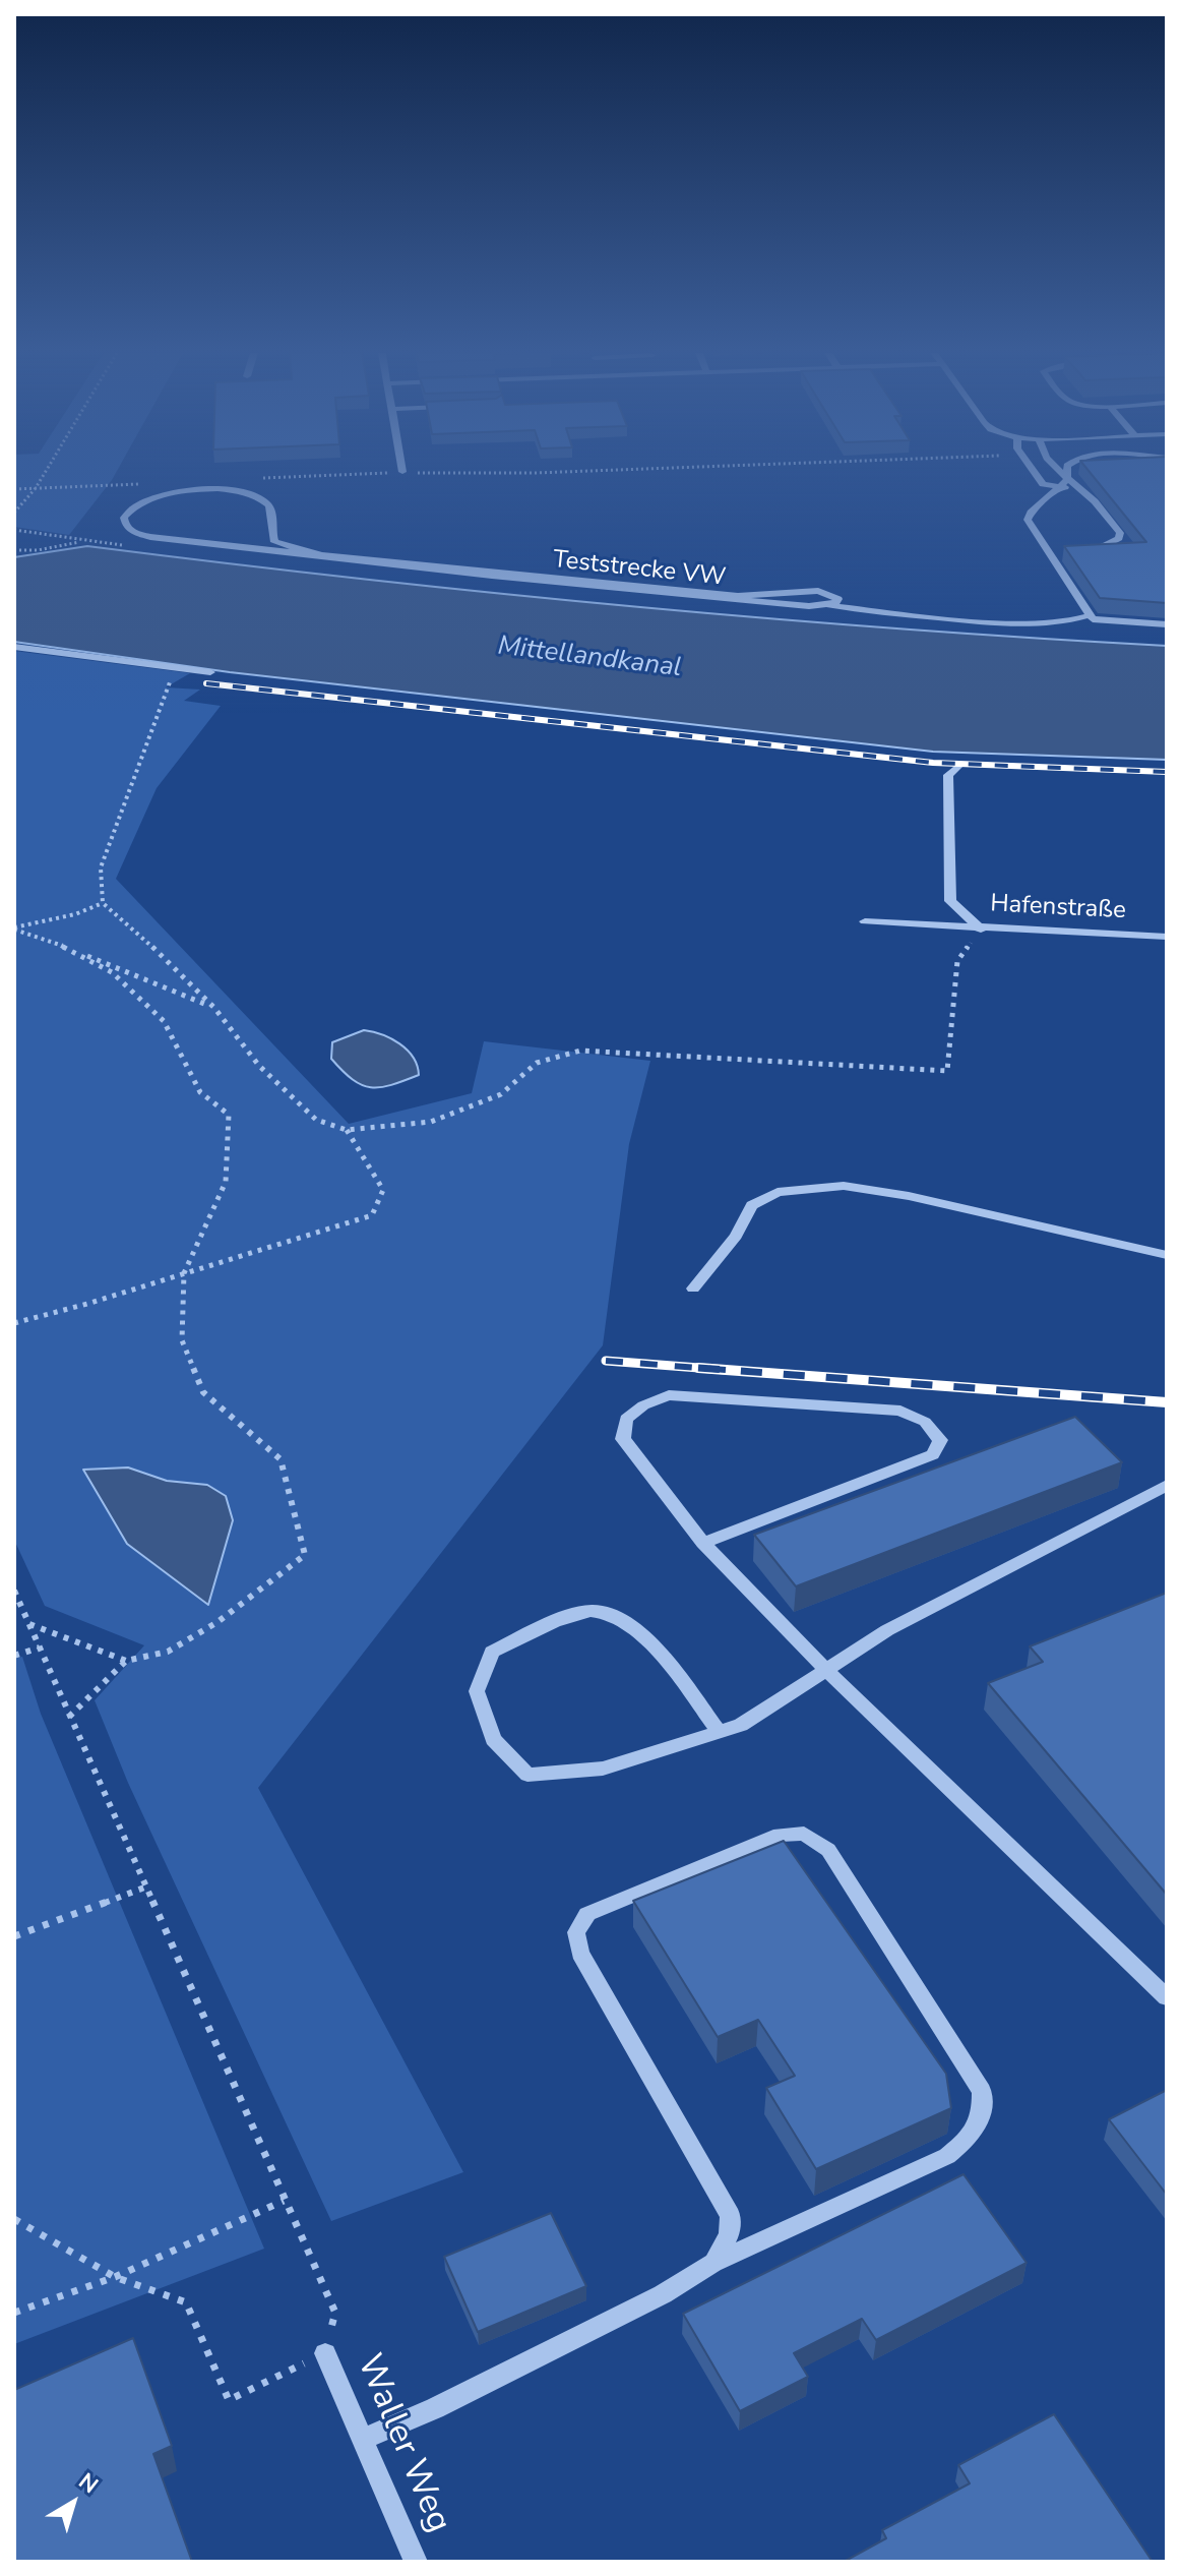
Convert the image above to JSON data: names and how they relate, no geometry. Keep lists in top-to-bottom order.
{
  "streets": {
    "street": ["Teststrecke VW", "Hafenstraße", "Waller Weg"]
  },
  "water": ["Mittellandkanal"],
  "north": "top right"
}
